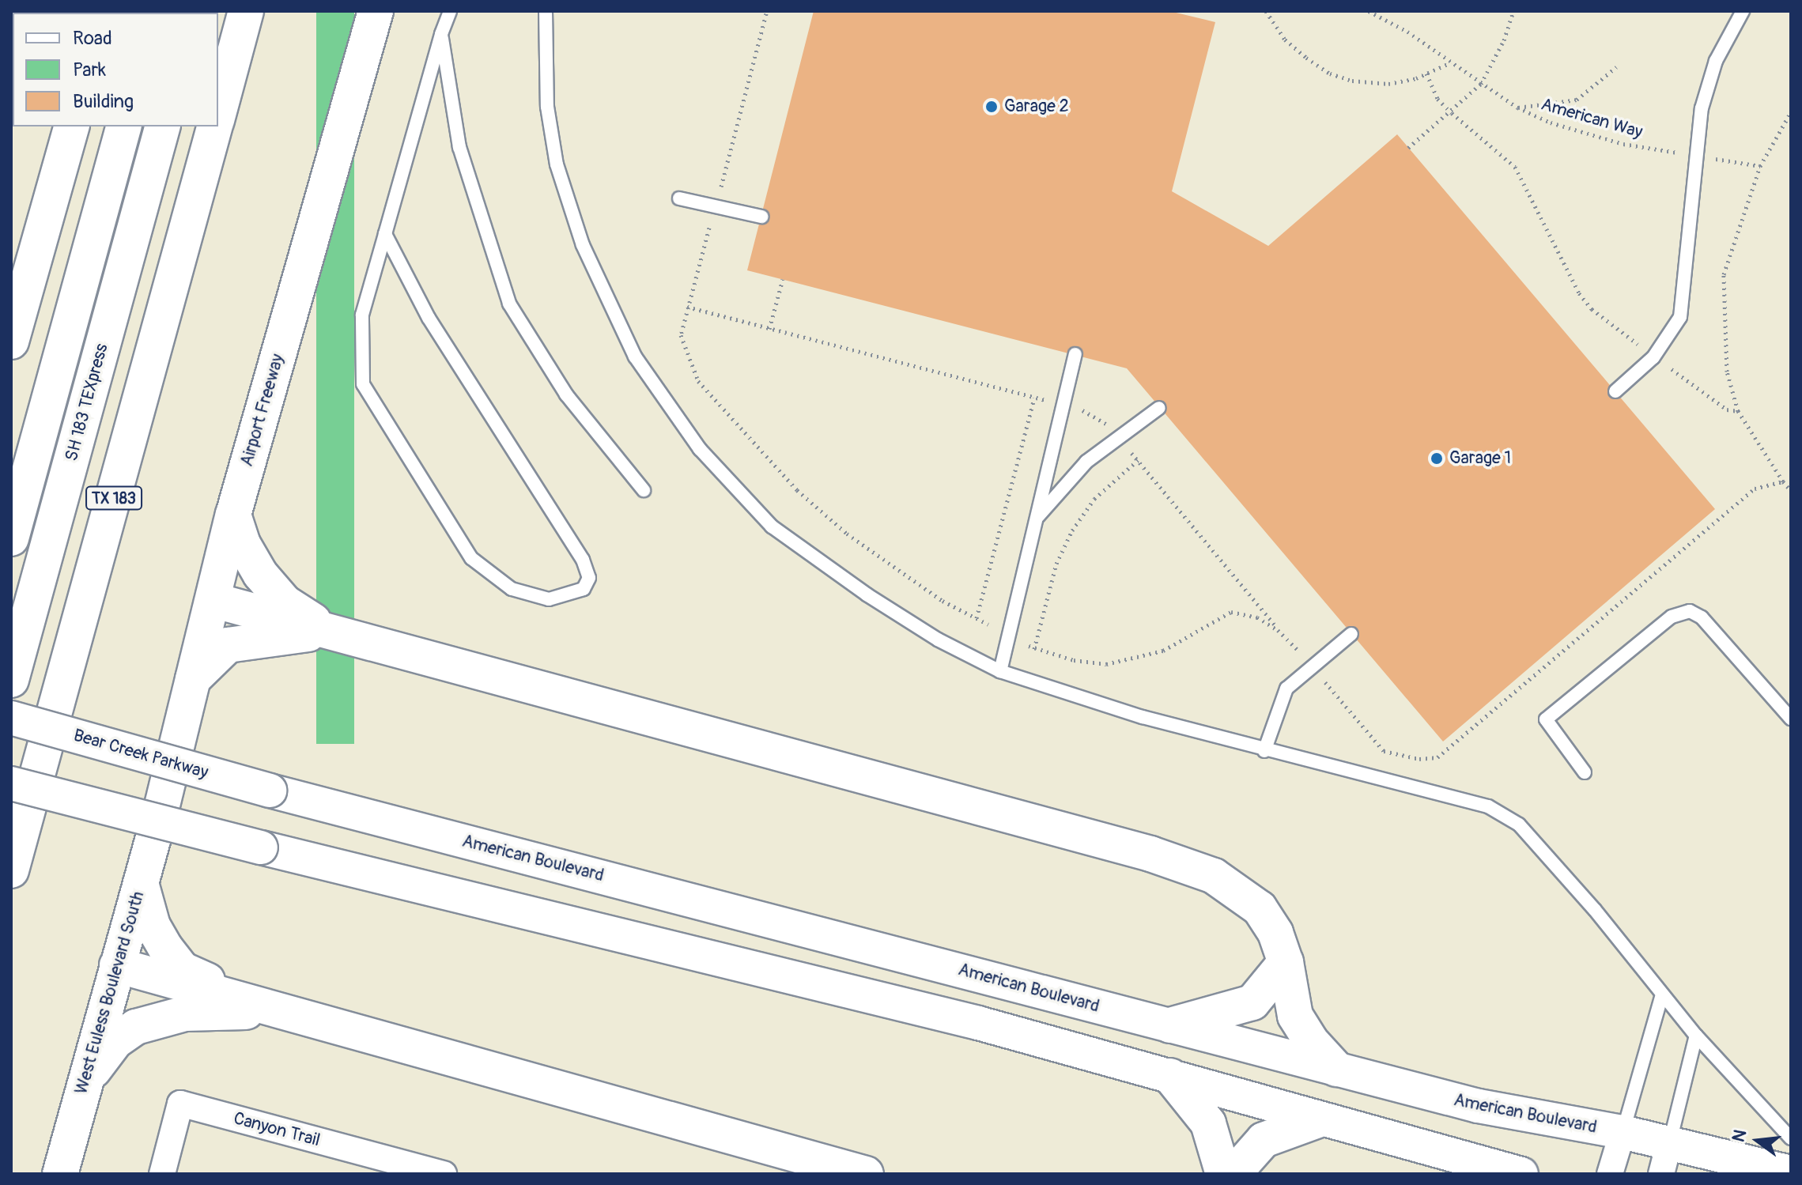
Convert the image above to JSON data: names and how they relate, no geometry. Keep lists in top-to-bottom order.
{
  "streets": {
    "main road": [
      "SH 183 TEXpress",
      "Airport Freeway",
      "TX 183",
      "West Euless Boulevard South"
    ],
    "street": ["Bear Creek Parkway", "American Boulevard", "Canyon Trail"],
    "path": ["American Way"]
  },
  "crossings": [
    ["Airport Freeway", "West Euless Boulevard South"],
    ["Bear Creek Parkway", "American Boulevard"]
  ],
  "places": ["Garage 2", "Garage 1"],
  "legend": ["Road", "Park", "Building"],
  "north": "left"
}
